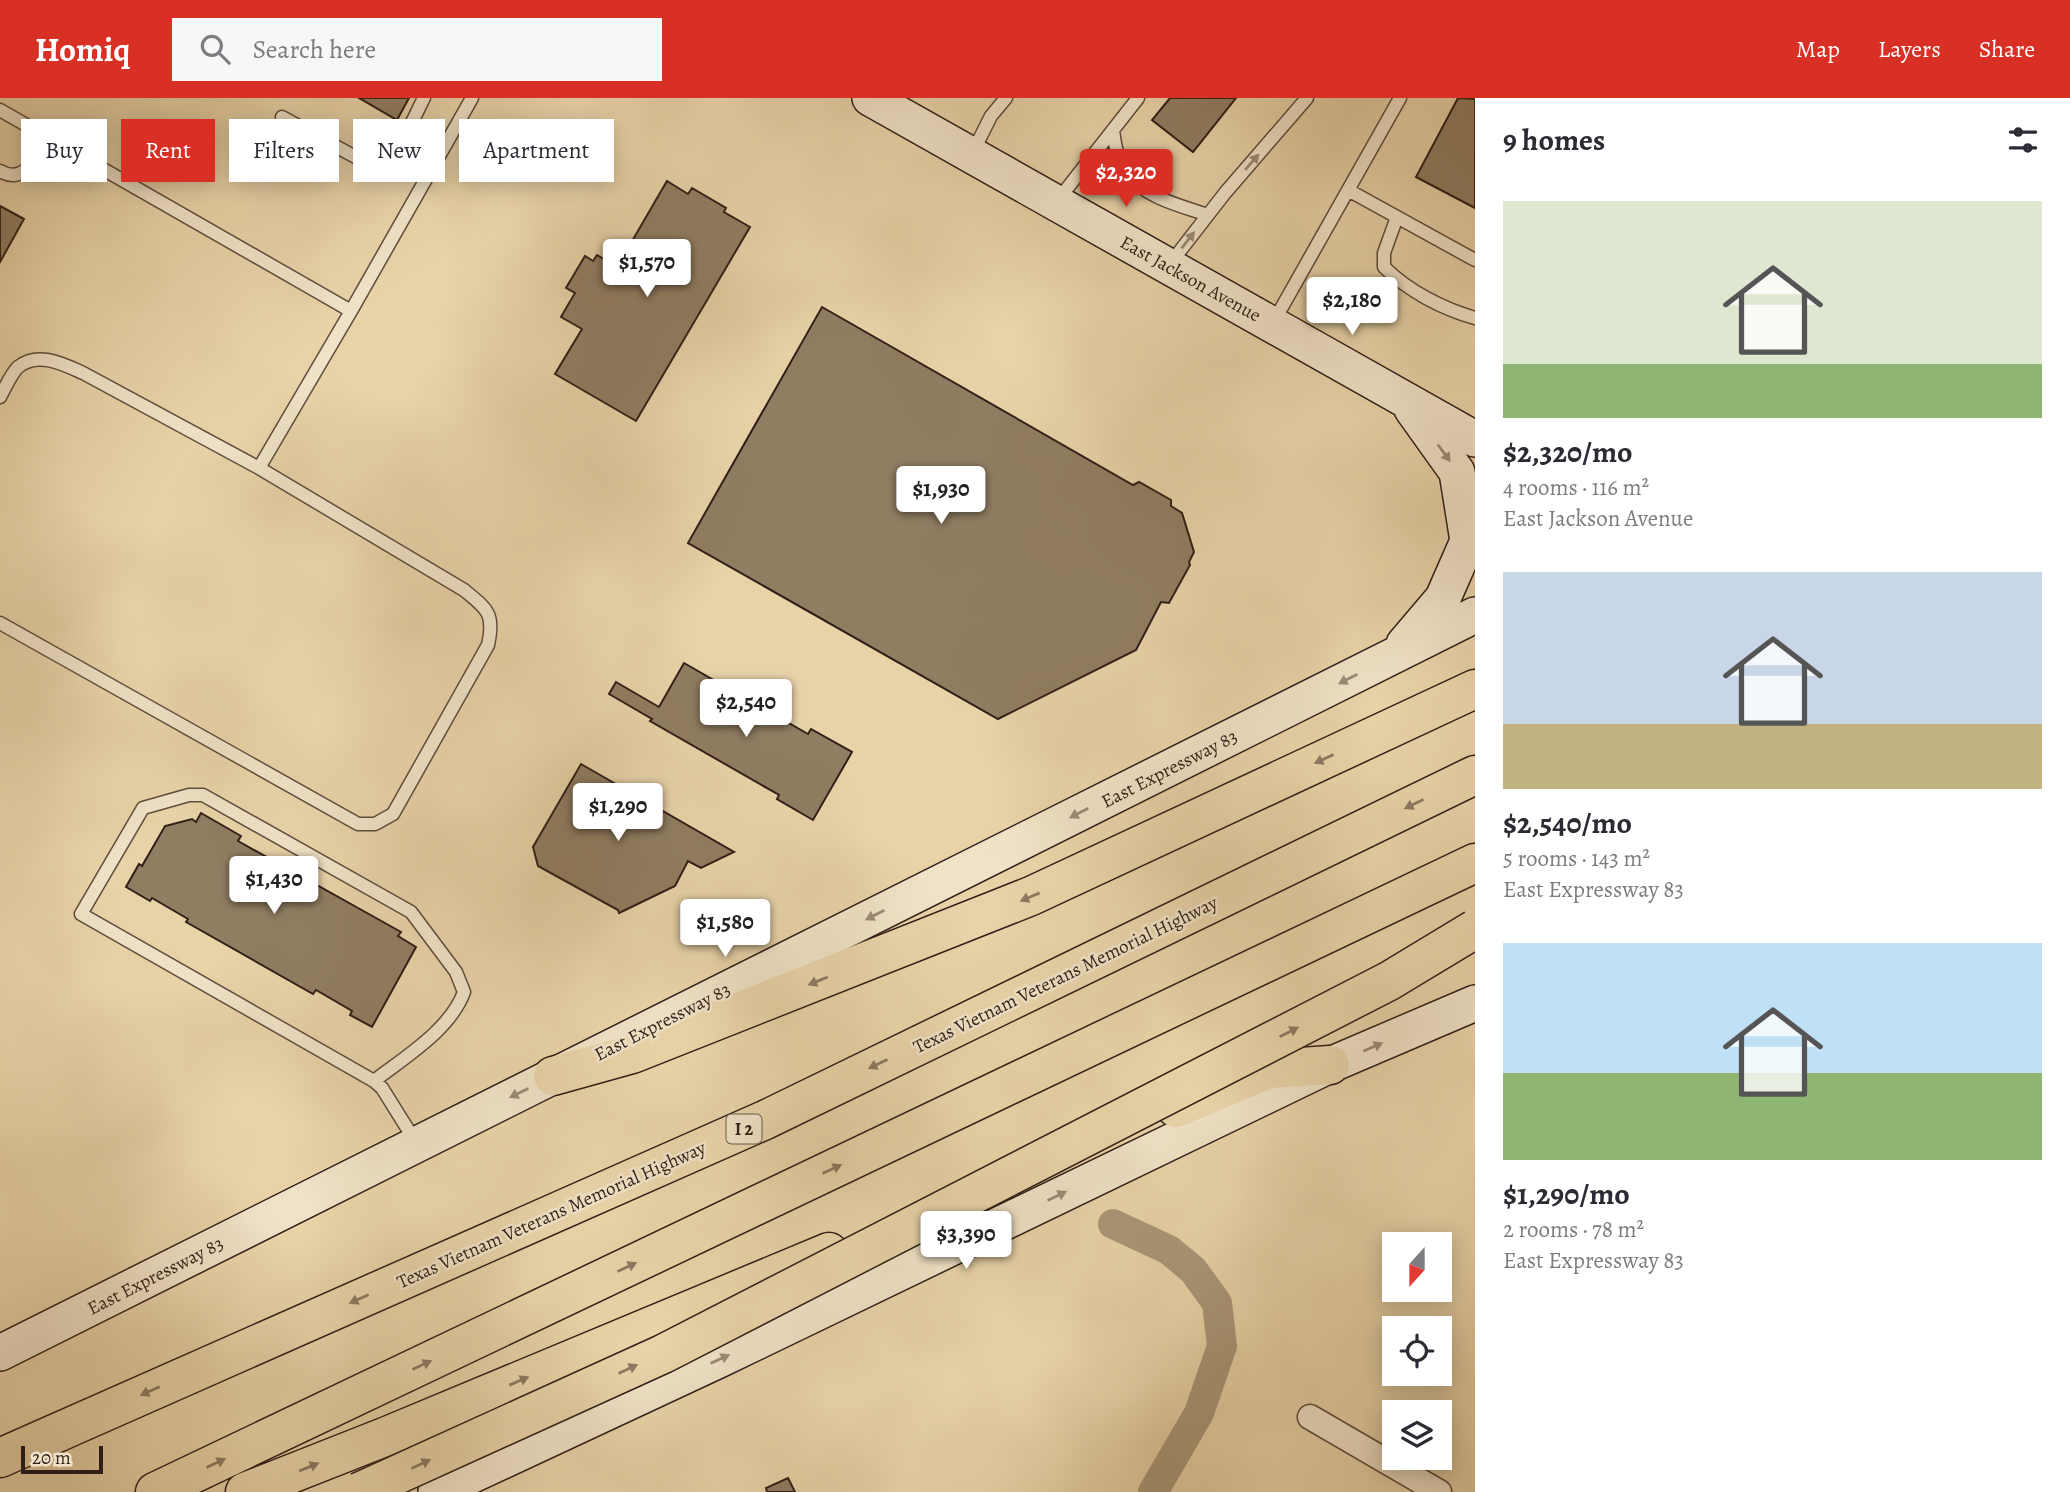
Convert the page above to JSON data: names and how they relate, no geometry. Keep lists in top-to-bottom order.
{
  "streets": {
    "highway": ["Texas Vietnam Veterans Memorial Highway", "I 2"],
    "main road": ["East Jackson Avenue", "East Expressway 83"]
  },
  "one_way": ["East Expressway 83"],
  "scale_bar": "20 m",
  "north": "bottom",
  "page": {
    "header": "Homiq",
    "search": "Search here",
    "nav": ["Map", "Layers", "Share"],
    "heading": "9 homes",
    "chip": [
      "Buy",
      "Rent",
      "Filters",
      "New",
      "Apartment"
    ],
    "price": [
      "$2,320",
      "$1,570",
      "$2,180",
      "$1,930",
      "$2,540",
      "$1,290",
      "$1,430",
      "$1,580",
      "$3,390"
    ],
    "list": [
      {
        "name": "$2,320/mo",
        "note": "4 rooms · 116 m² · East Jackson Avenue"
      },
      {
        "name": "$2,540/mo",
        "note": "5 rooms · 143 m² · East Expressway 83"
      },
      {
        "name": "$1,290/mo",
        "note": "2 rooms · 78 m² · East Expressway 83"
      }
    ],
    "scale": "20 m"
  }
}
